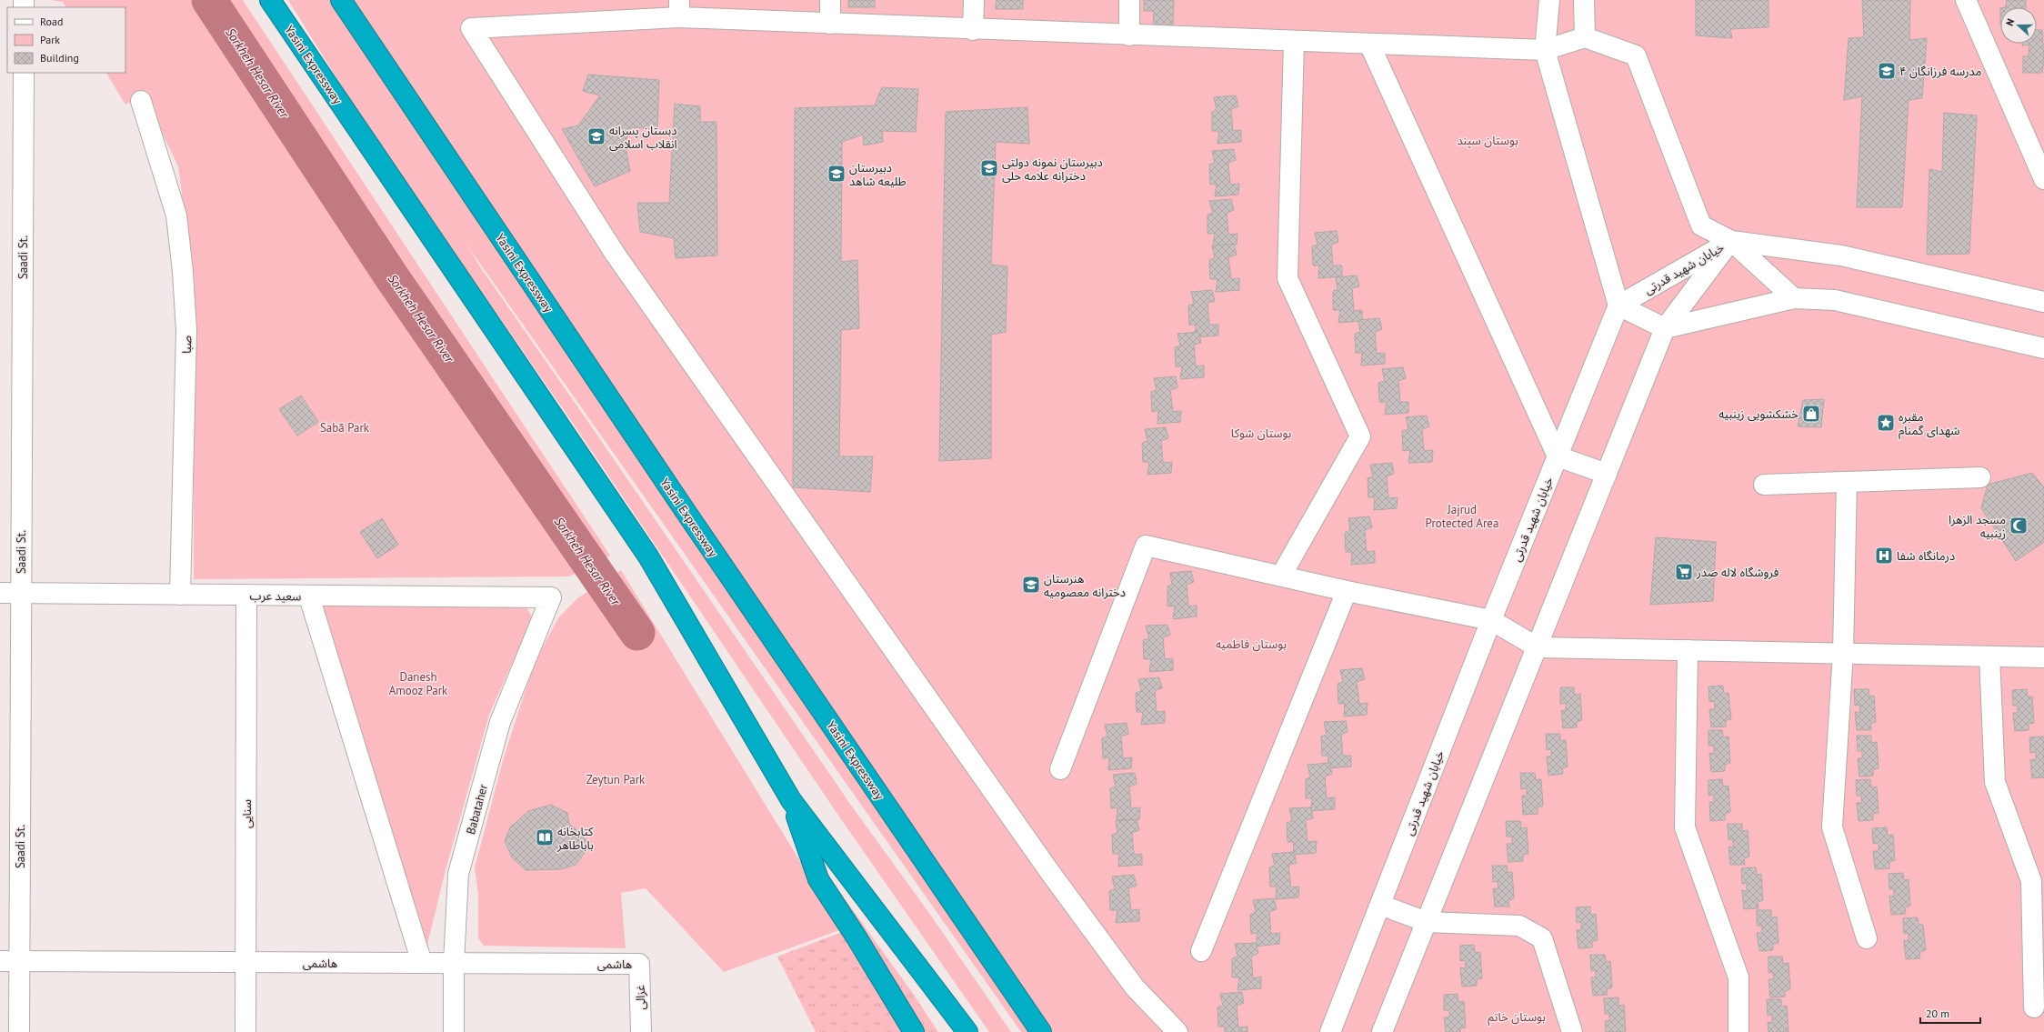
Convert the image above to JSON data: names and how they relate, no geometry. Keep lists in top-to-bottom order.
{
  "streets": {
    "highway": ["Yasini Expressway"],
    "street": [
      "Saadi St.",
      "خیابان شهید قدرتی",
      "صبا",
      "سعید عرب",
      "Babataher",
      "سنایی",
      "هاشمی",
      "غزالی"
    ]
  },
  "crossings": [
    ["Saadi St.", "سعید عرب"],
    ["Saadi St.", "هاشمی"],
    ["صبا", "سعید عرب"],
    ["سعید عرب", "Babataher"],
    ["سعید عرب", "سنایی"],
    ["Babataher", "هاشمی"],
    ["سنایی", "هاشمی"],
    ["هاشمی", "غزالی"]
  ],
  "water": ["Sorkheh Hesar River"],
  "parks": [
    "بوستان سپند",
    "Sabā Park",
    "بوستان شوکا",
    "Jajrud Protected Area",
    "بوستان فاطمیه",
    "Danesh Amooz Park",
    "Zeytun Park",
    "بوستان خاتم"
  ],
  "places": {
    "school or university": [
      "مدرسه فرزانگان ۴",
      "دبستان پسرانه انقلاب اسلامی",
      "دبیرستان نمونه دولتی دخترانه علامه حلی",
      "دبیرستان طلیعه شاهد",
      "هنرستان دخترانه معصومیه"
    ],
    "shop": ["خشکشویی زینبیه"],
    "place": ["مقبره شهدای گمنام"],
    "mosque": ["مسجد الزهرا زینبیه"],
    "hospital": ["درمانگاه شفا"],
    "supermarket": ["فروشگاه لاله صدر"],
    "library": ["کتابخانه باباطاهر"]
  },
  "legend": ["Road", "Park", "Building"],
  "scale_bar": "20 m",
  "north": "left"
}
